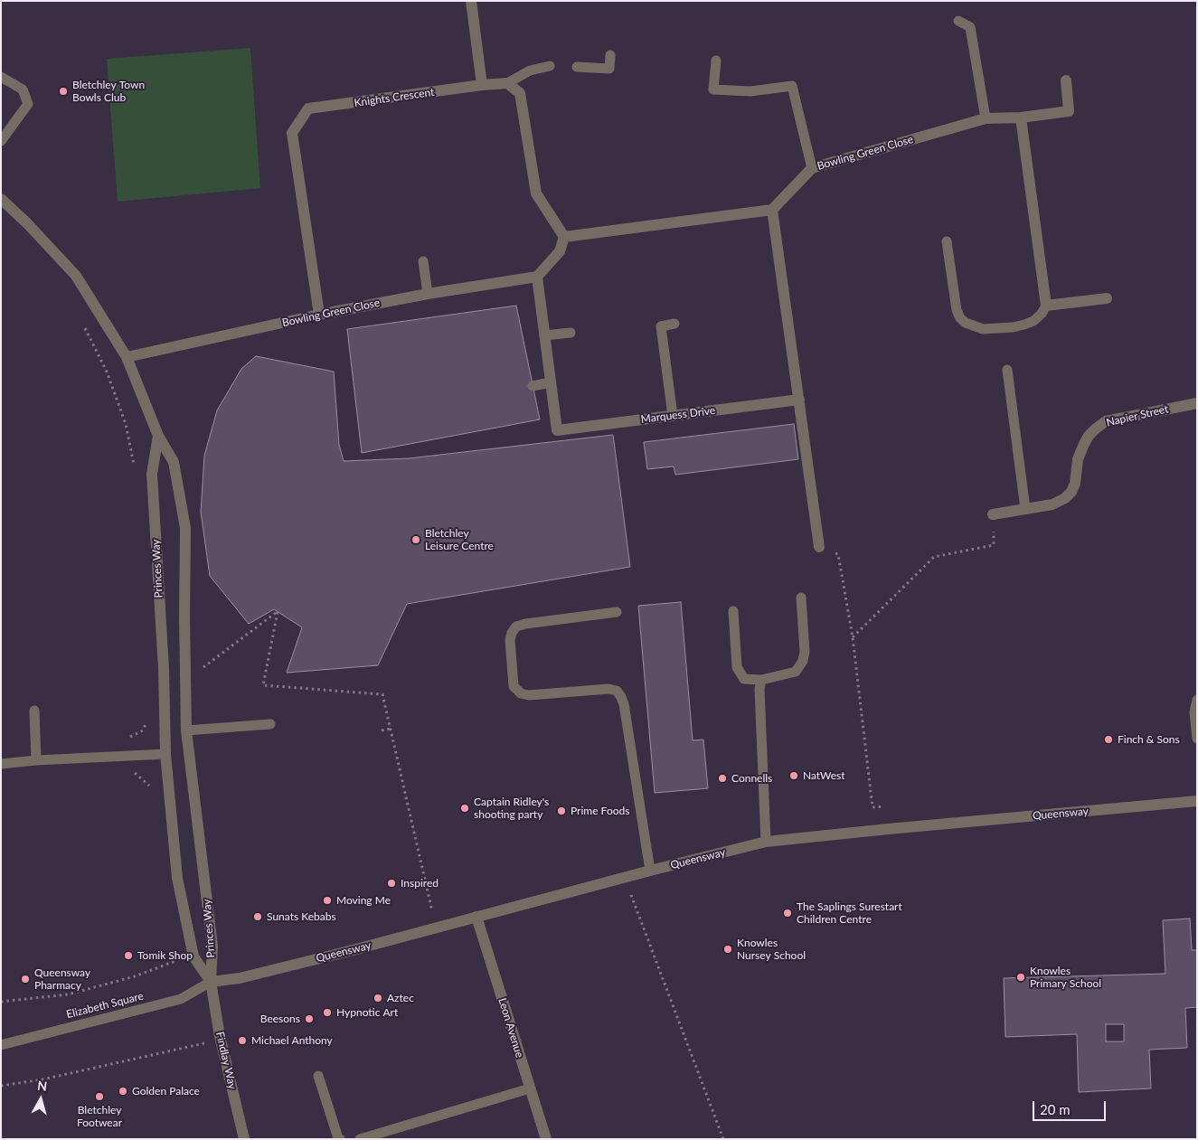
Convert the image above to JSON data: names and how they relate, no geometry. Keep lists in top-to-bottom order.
{
  "streets": {
    "street": [
      "Knights Crescent",
      "Bowling Green Close",
      "Marquess Drive",
      "Napier Street",
      "Princes Way",
      "Queensway",
      "Leon Avenue",
      "Findlay Way"
    ],
    "lane": ["Elizabeth Square"]
  },
  "crossings": [
    ["Knights Crescent", "Bowling Green Close"],
    ["Bowling Green Close", "Princes Way"],
    ["Princes Way", "Queensway"],
    ["Princes Way", "Elizabeth Square"],
    ["Princes Way", "Findlay Way"],
    ["Queensway", "Elizabeth Square"],
    ["Queensway", "Leon Avenue"],
    ["Queensway", "Findlay Way"],
    ["Elizabeth Square", "Findlay Way"]
  ],
  "places": [
    "Bletchley Town Bowls Club",
    "Bletchley Leisure Centre",
    "Finch & Sons",
    "NatWest",
    "Connells",
    "Captain Ridley's shooting party",
    "Prime Foods",
    "Inspired",
    "Moving Me",
    "The Saplings Surestart Children Centre",
    "Sunats Kebabs",
    "Knowles Nursey School",
    "Tomik Shop",
    "Knowles Primary School",
    "Queensway Pharmacy",
    "Aztec",
    "Hypnotic Art",
    "Beesons",
    "Michael Anthony",
    "Golden Palace",
    "Bletchley Footwear"
  ],
  "scale_bar": "20 m",
  "north": "top"
}
